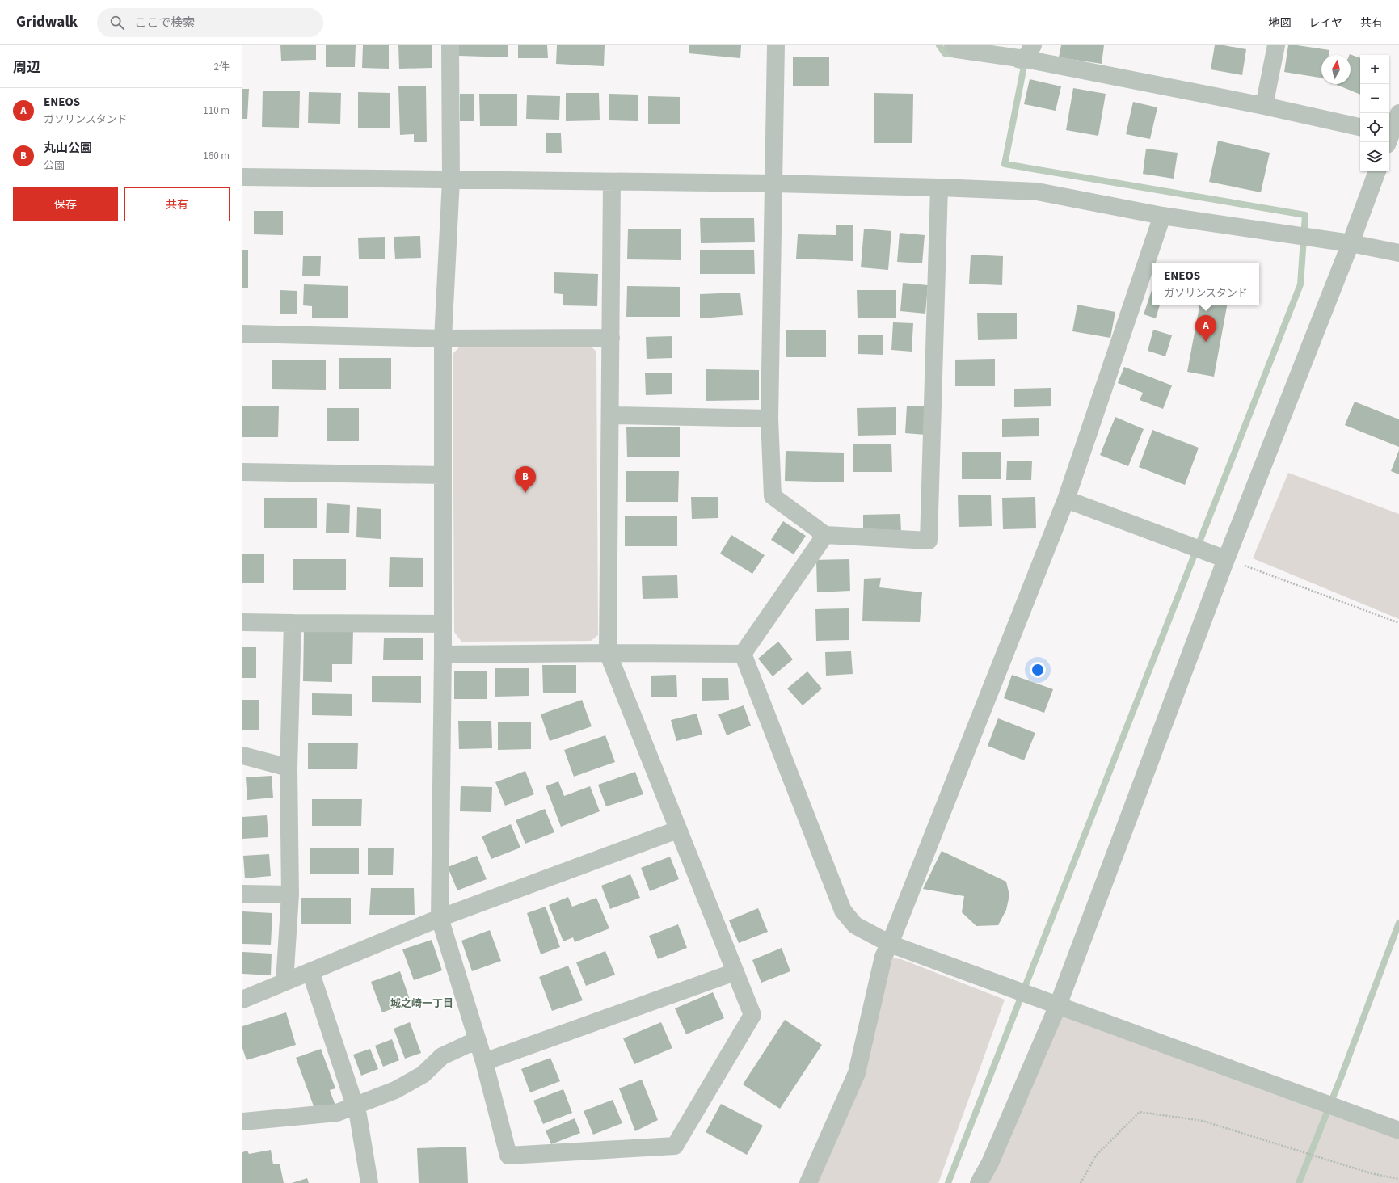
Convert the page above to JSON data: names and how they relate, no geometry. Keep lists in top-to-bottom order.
{
  "districts": ["城之崎一丁目"],
  "north": "top",
  "page": {
    "header": "Gridwalk",
    "search": "ここで検索",
    "nav": ["地図", "レイヤ", "共有"],
    "heading": ["周辺", "2件"],
    "map_buttons": ["+", "−"],
    "list": [
      {
        "mark": "A",
        "name": "ENEOS",
        "note": "ガソリンスタンド",
        "value": "110 m"
      },
      {
        "mark": "B",
        "name": "丸山公園",
        "note": "公園",
        "value": "160 m"
      }
    ],
    "buttons": ["保存", "共有"],
    "popup": ["ENEOS", "ガソリンスタンド"],
    "pins": ["A", "B"]
  }
}
